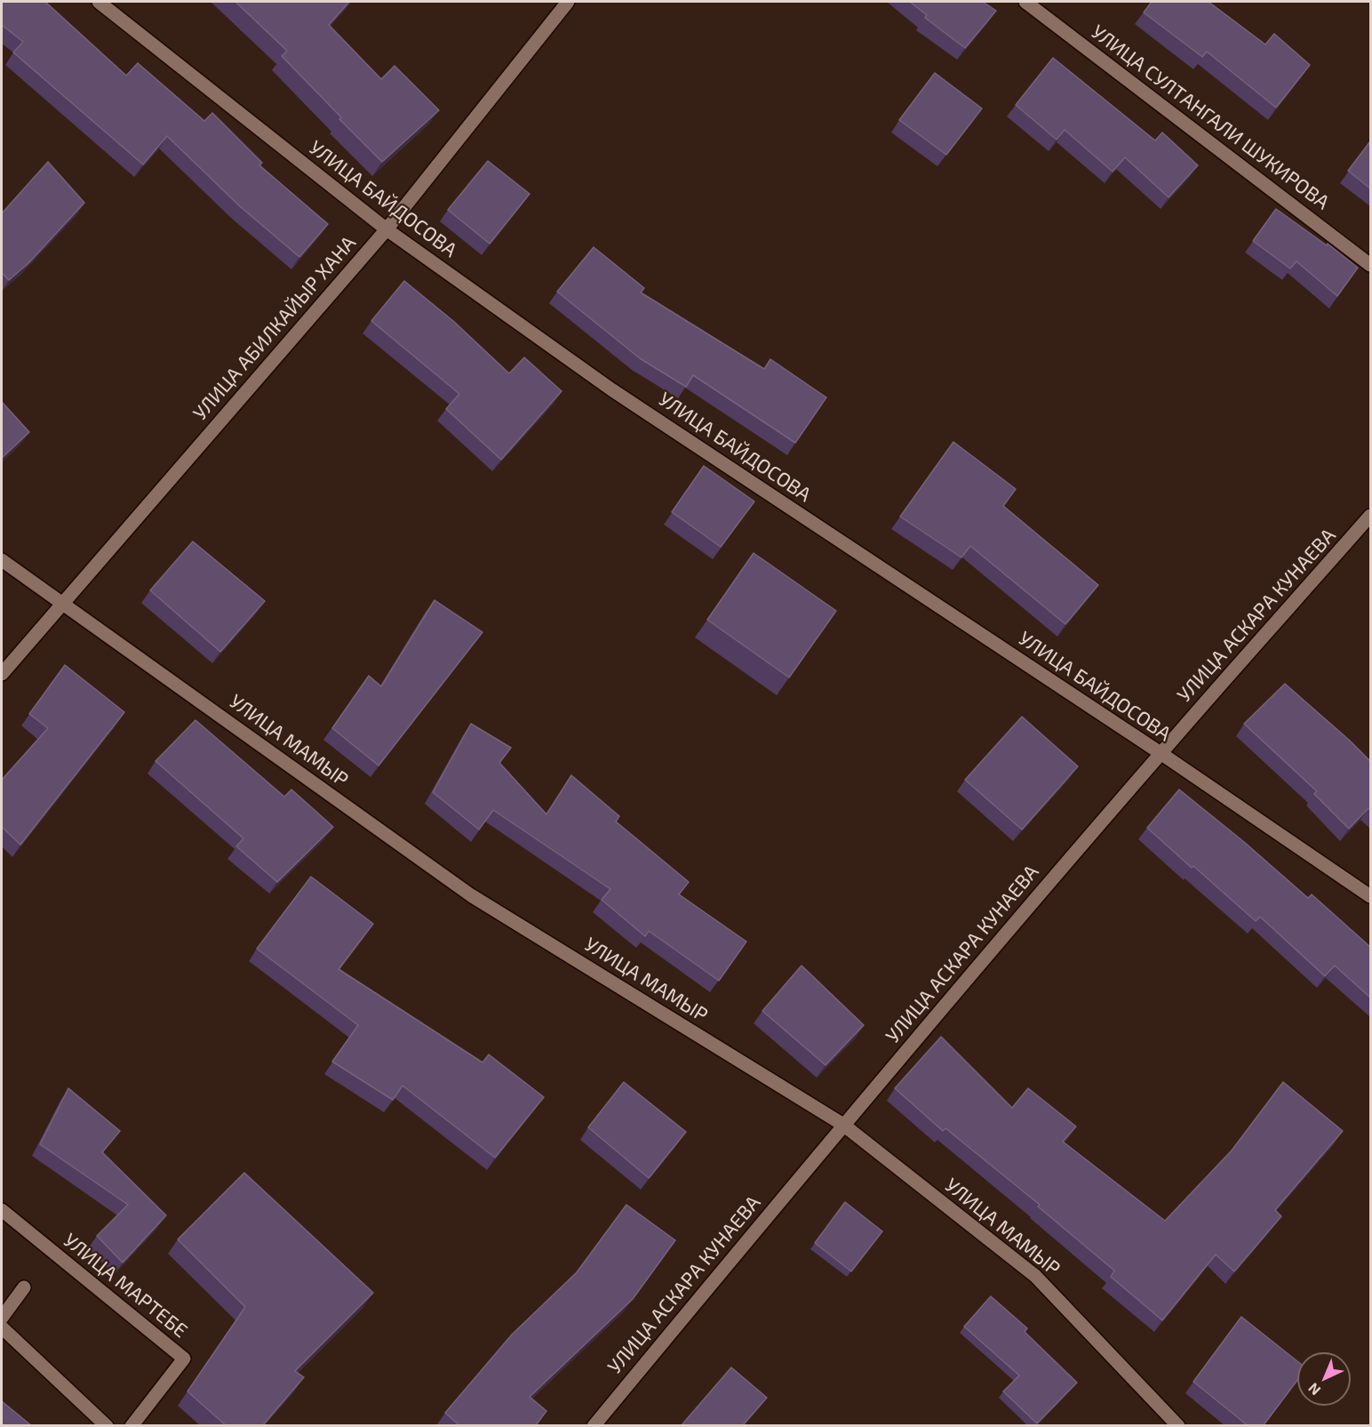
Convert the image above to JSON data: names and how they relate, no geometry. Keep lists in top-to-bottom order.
{
  "streets": {
    "street": [
      "УЛИЦА СУЛТАНГАЛИ ШУКИРОВА",
      "УЛИЦА БАЙДОСОВА",
      "УЛИЦА АБИЛКАЙЫР ХАНА",
      "УЛИЦА АСКАРА КУНАЕВА",
      "УЛИЦА МАМЫР",
      "УЛИЦА МАРТЕБЕ"
    ]
  },
  "crossings": [
    ["УЛИЦА БАЙДОСОВА", "УЛИЦА АБИЛКАЙЫР ХАНА"],
    ["УЛИЦА БАЙДОСОВА", "УЛИЦА АСКАРА КУНАЕВА"],
    ["УЛИЦА АБИЛКАЙЫР ХАНА", "УЛИЦА МАМЫР"],
    ["УЛИЦА АСКАРА КУНАЕВА", "УЛИЦА МАМЫР"]
  ],
  "north": "bottom left"
}
